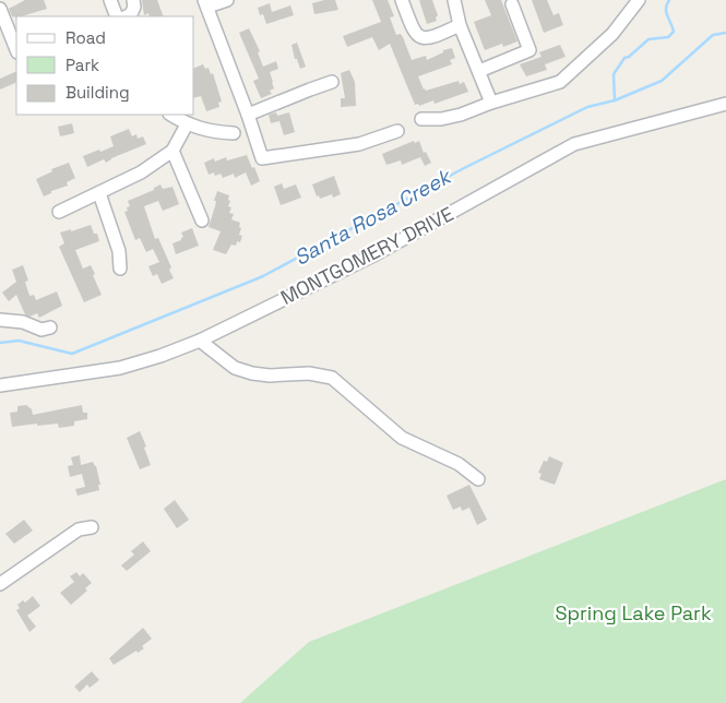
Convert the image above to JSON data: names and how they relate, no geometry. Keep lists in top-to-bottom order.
{
  "streets": {
    "street": ["MONTGOMERY DRIVE"]
  },
  "water": ["Santa Rosa Creek"],
  "parks": ["Spring Lake Park"],
  "legend": ["Road", "Park", "Building"]
}
